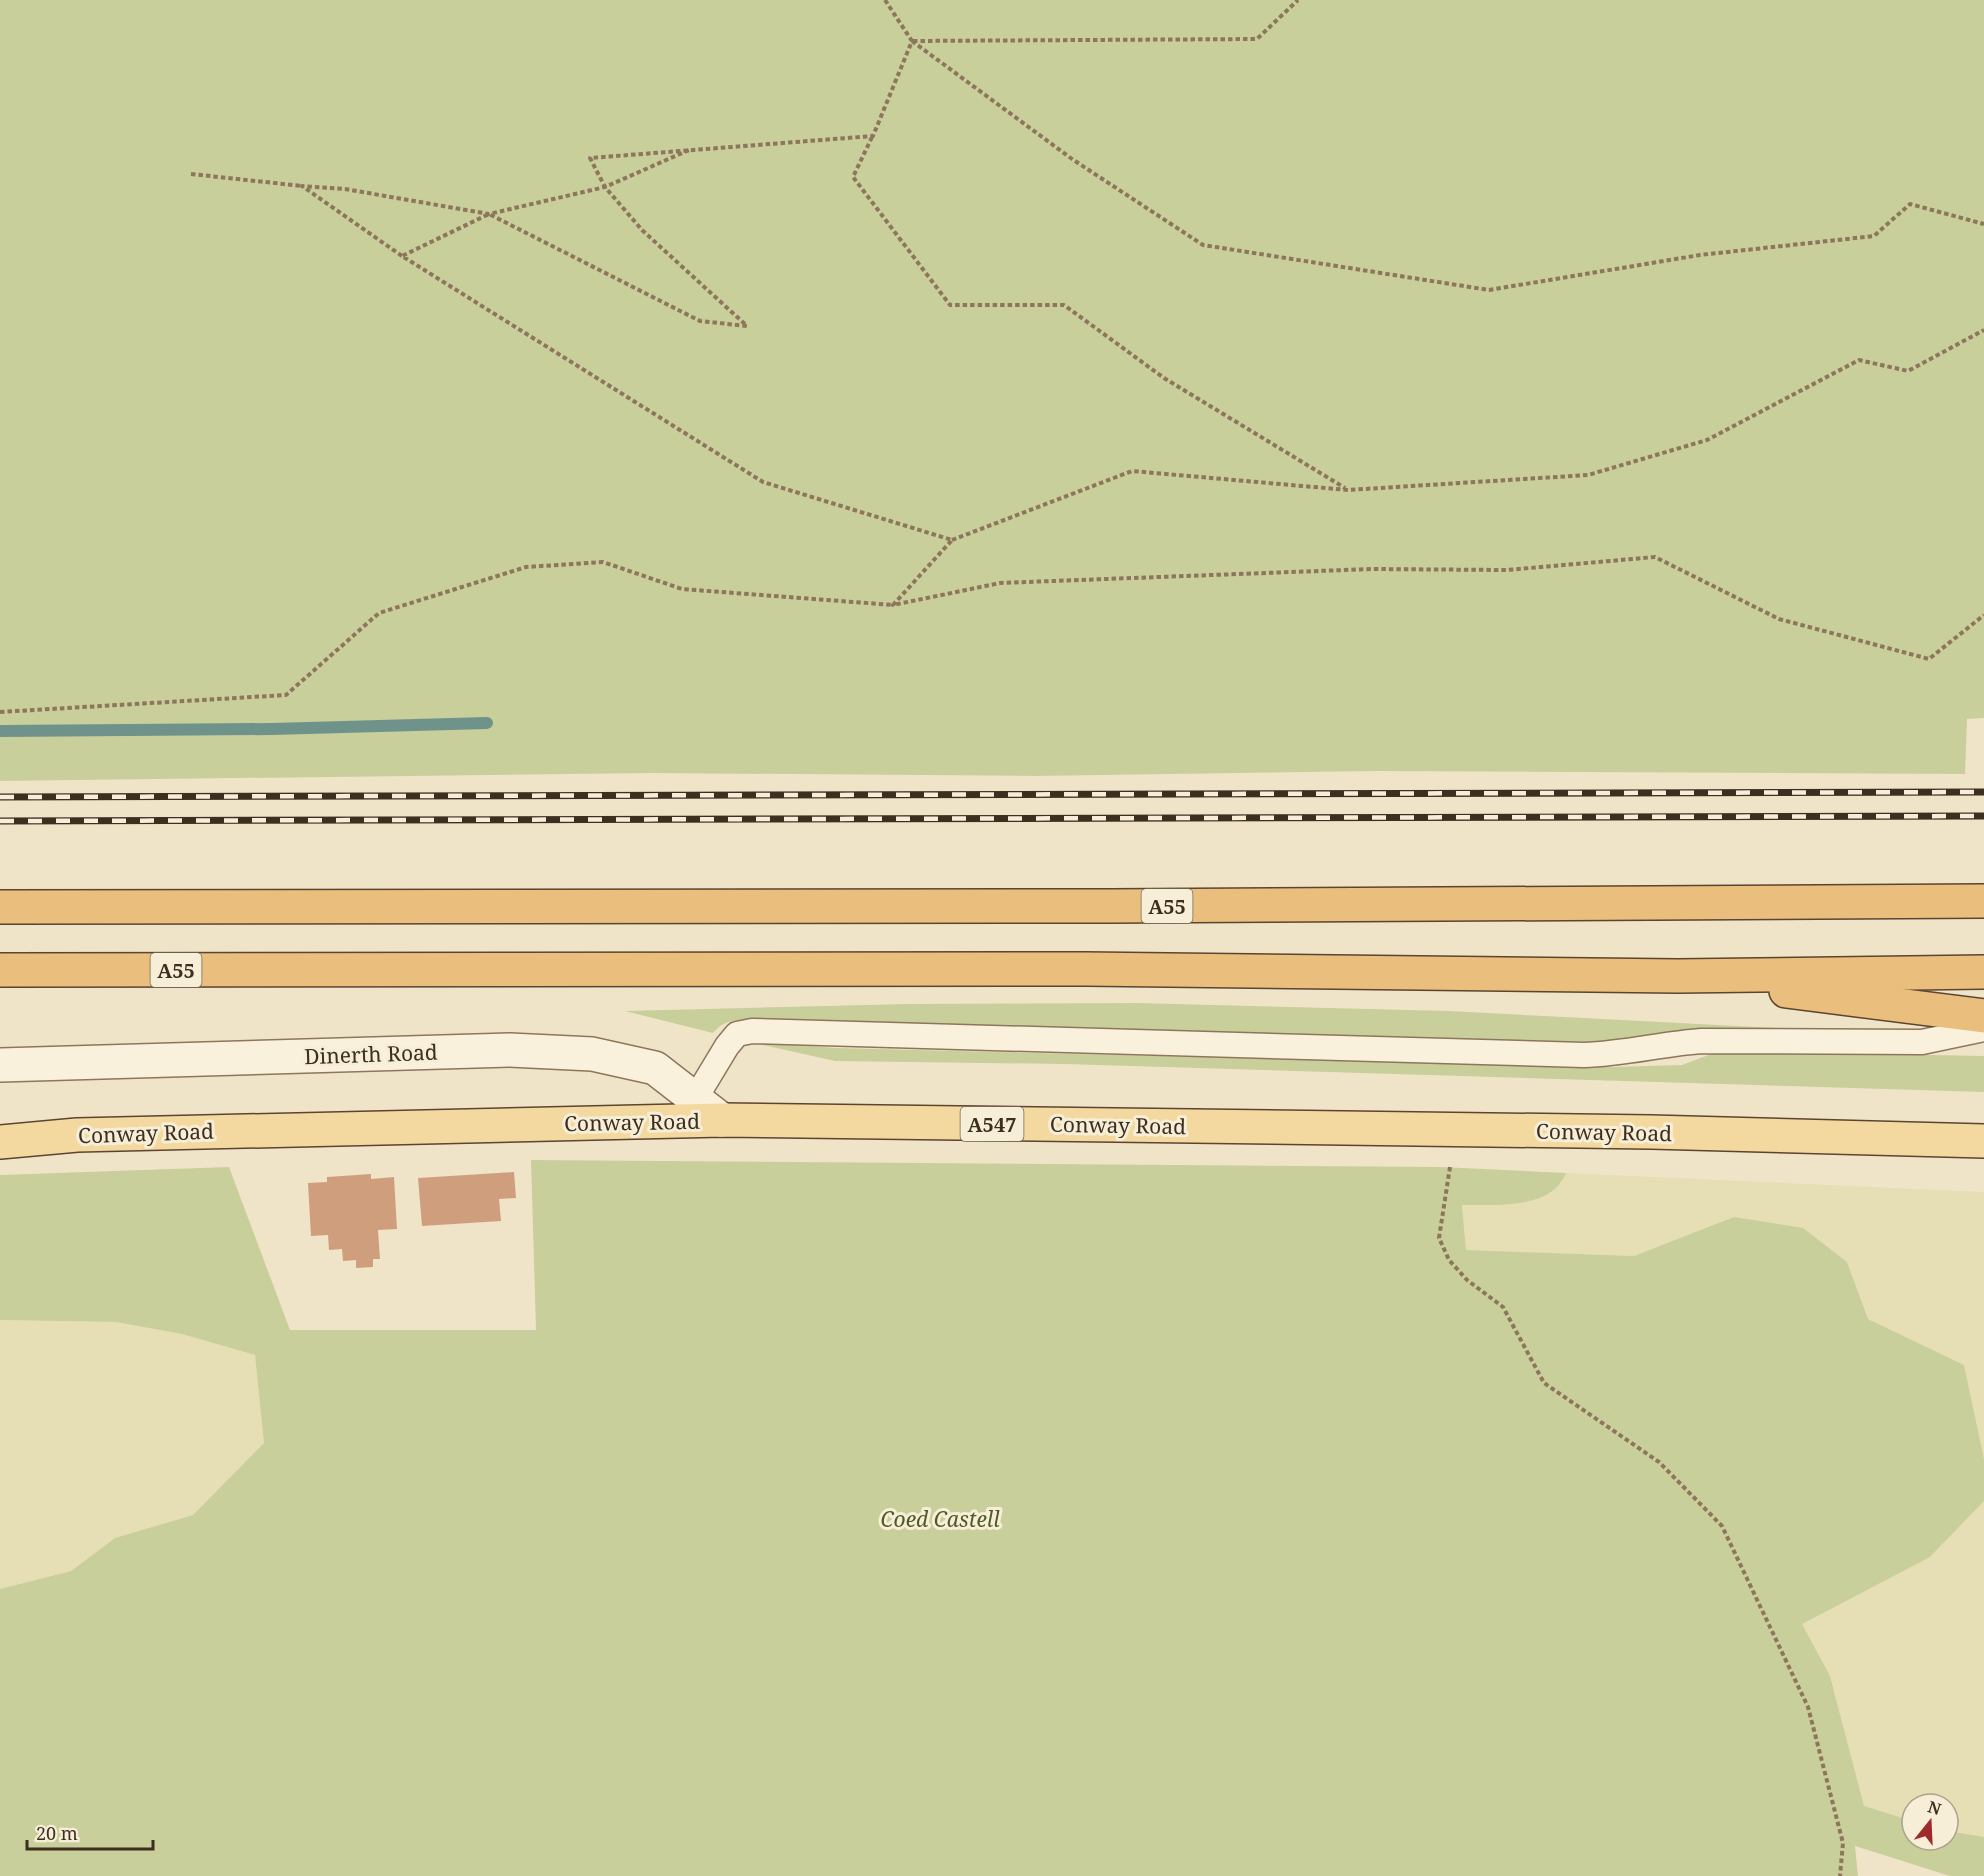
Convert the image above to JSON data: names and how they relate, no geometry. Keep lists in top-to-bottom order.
{
  "streets": {
    "highway": ["A55"],
    "main road": ["Conway Road", "A547"],
    "street": ["Dinerth Road"]
  },
  "crossings": [
    ["Dinerth Road", "Conway Road"]
  ],
  "parks": ["Coed Castell"],
  "scale_bar": "20 m",
  "north": "top"
}
